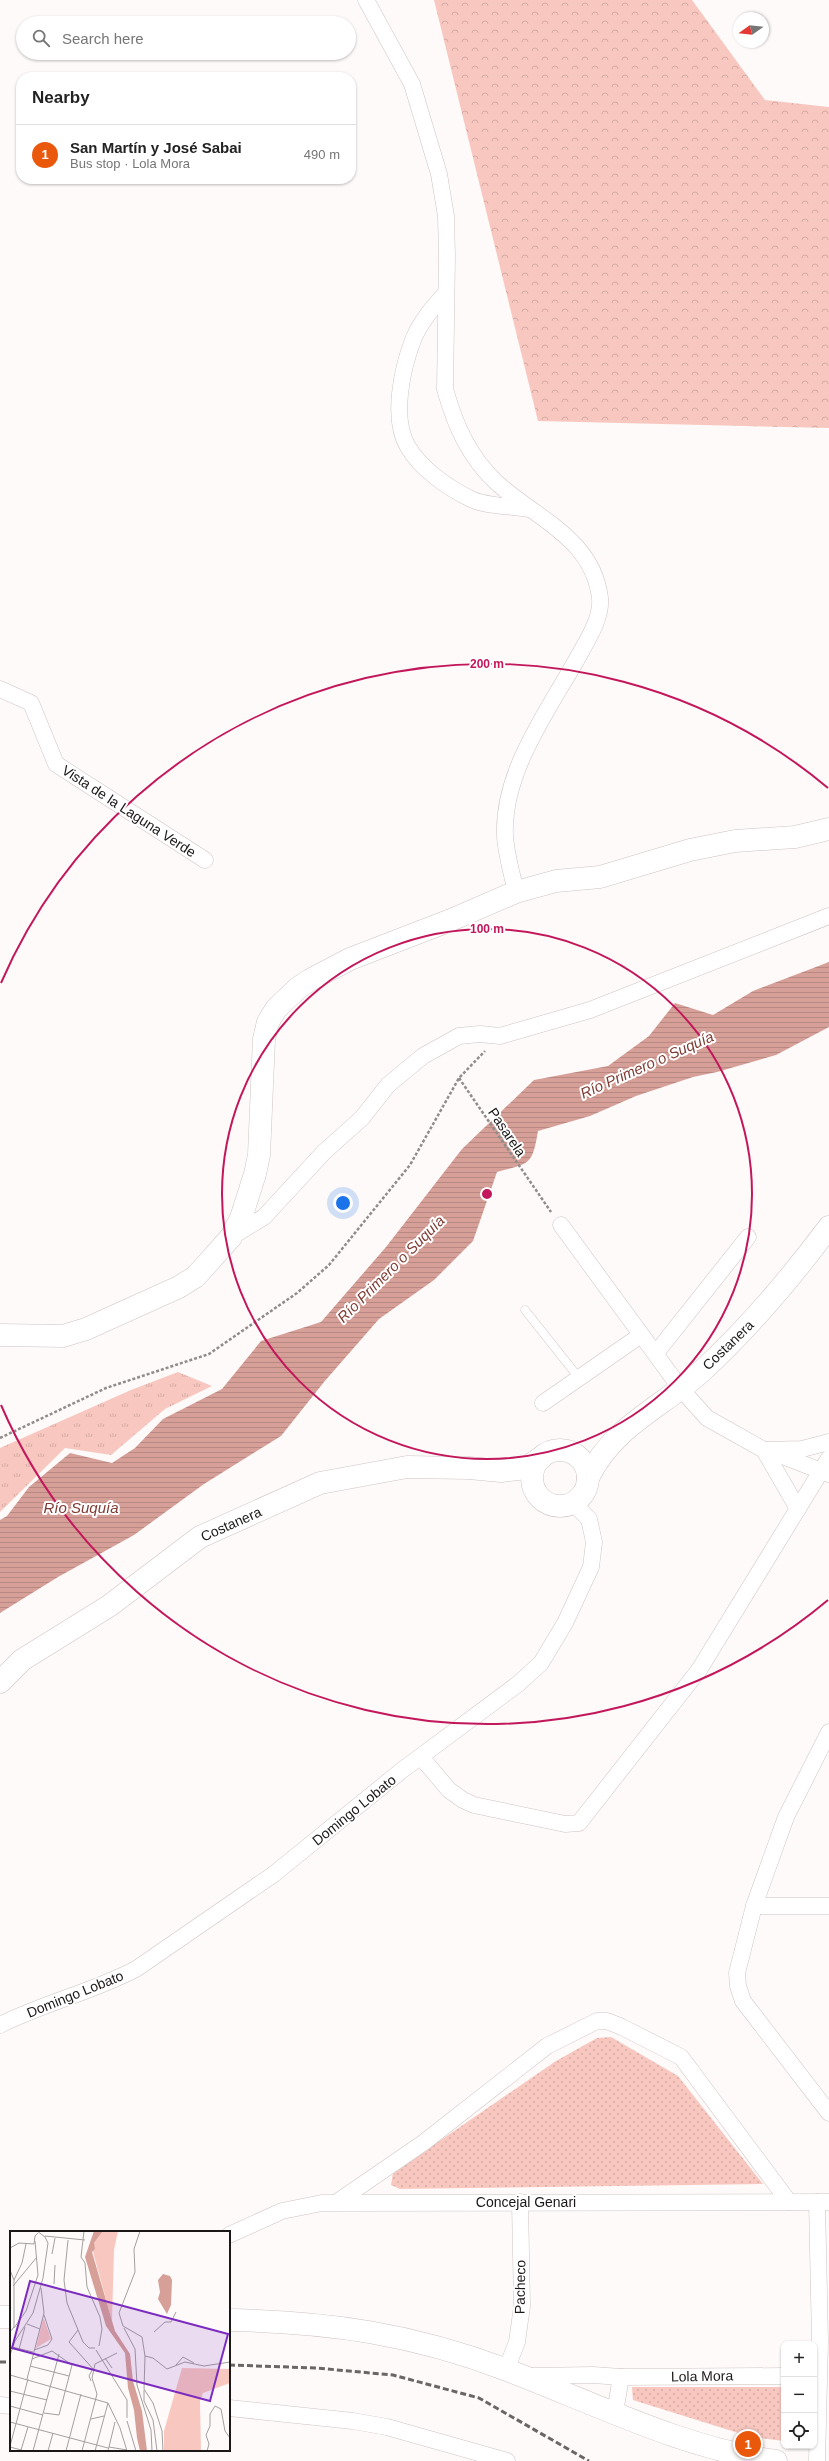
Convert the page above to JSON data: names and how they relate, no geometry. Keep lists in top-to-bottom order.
{
  "streets": {
    "street": [
      "Vista de la Laguna Verde",
      "Costanera",
      "Domingo Lobato",
      "Concejal Genari",
      "Pacheco",
      "Lola Mora"
    ],
    "path": ["Pasarela"]
  },
  "crossings": [
    ["Costanera", "Domingo Lobato"],
    ["Concejal Genari", "Pacheco"],
    ["Pacheco", "Lola Mora"]
  ],
  "water": ["Río Primero o Suquía", "Río Suquía"],
  "north": "left",
  "page": {
    "search": "Search here",
    "heading": "Nearby",
    "list": [
      {
        "mark": "1",
        "name": "San Martín y José Sabai",
        "note": "Bus stop · Lola Mora",
        "value": "490 m"
      }
    ],
    "map_buttons": ["+", "−"],
    "pins": "1"
  },
  "rings": ["200 m", "100 m"]
}
